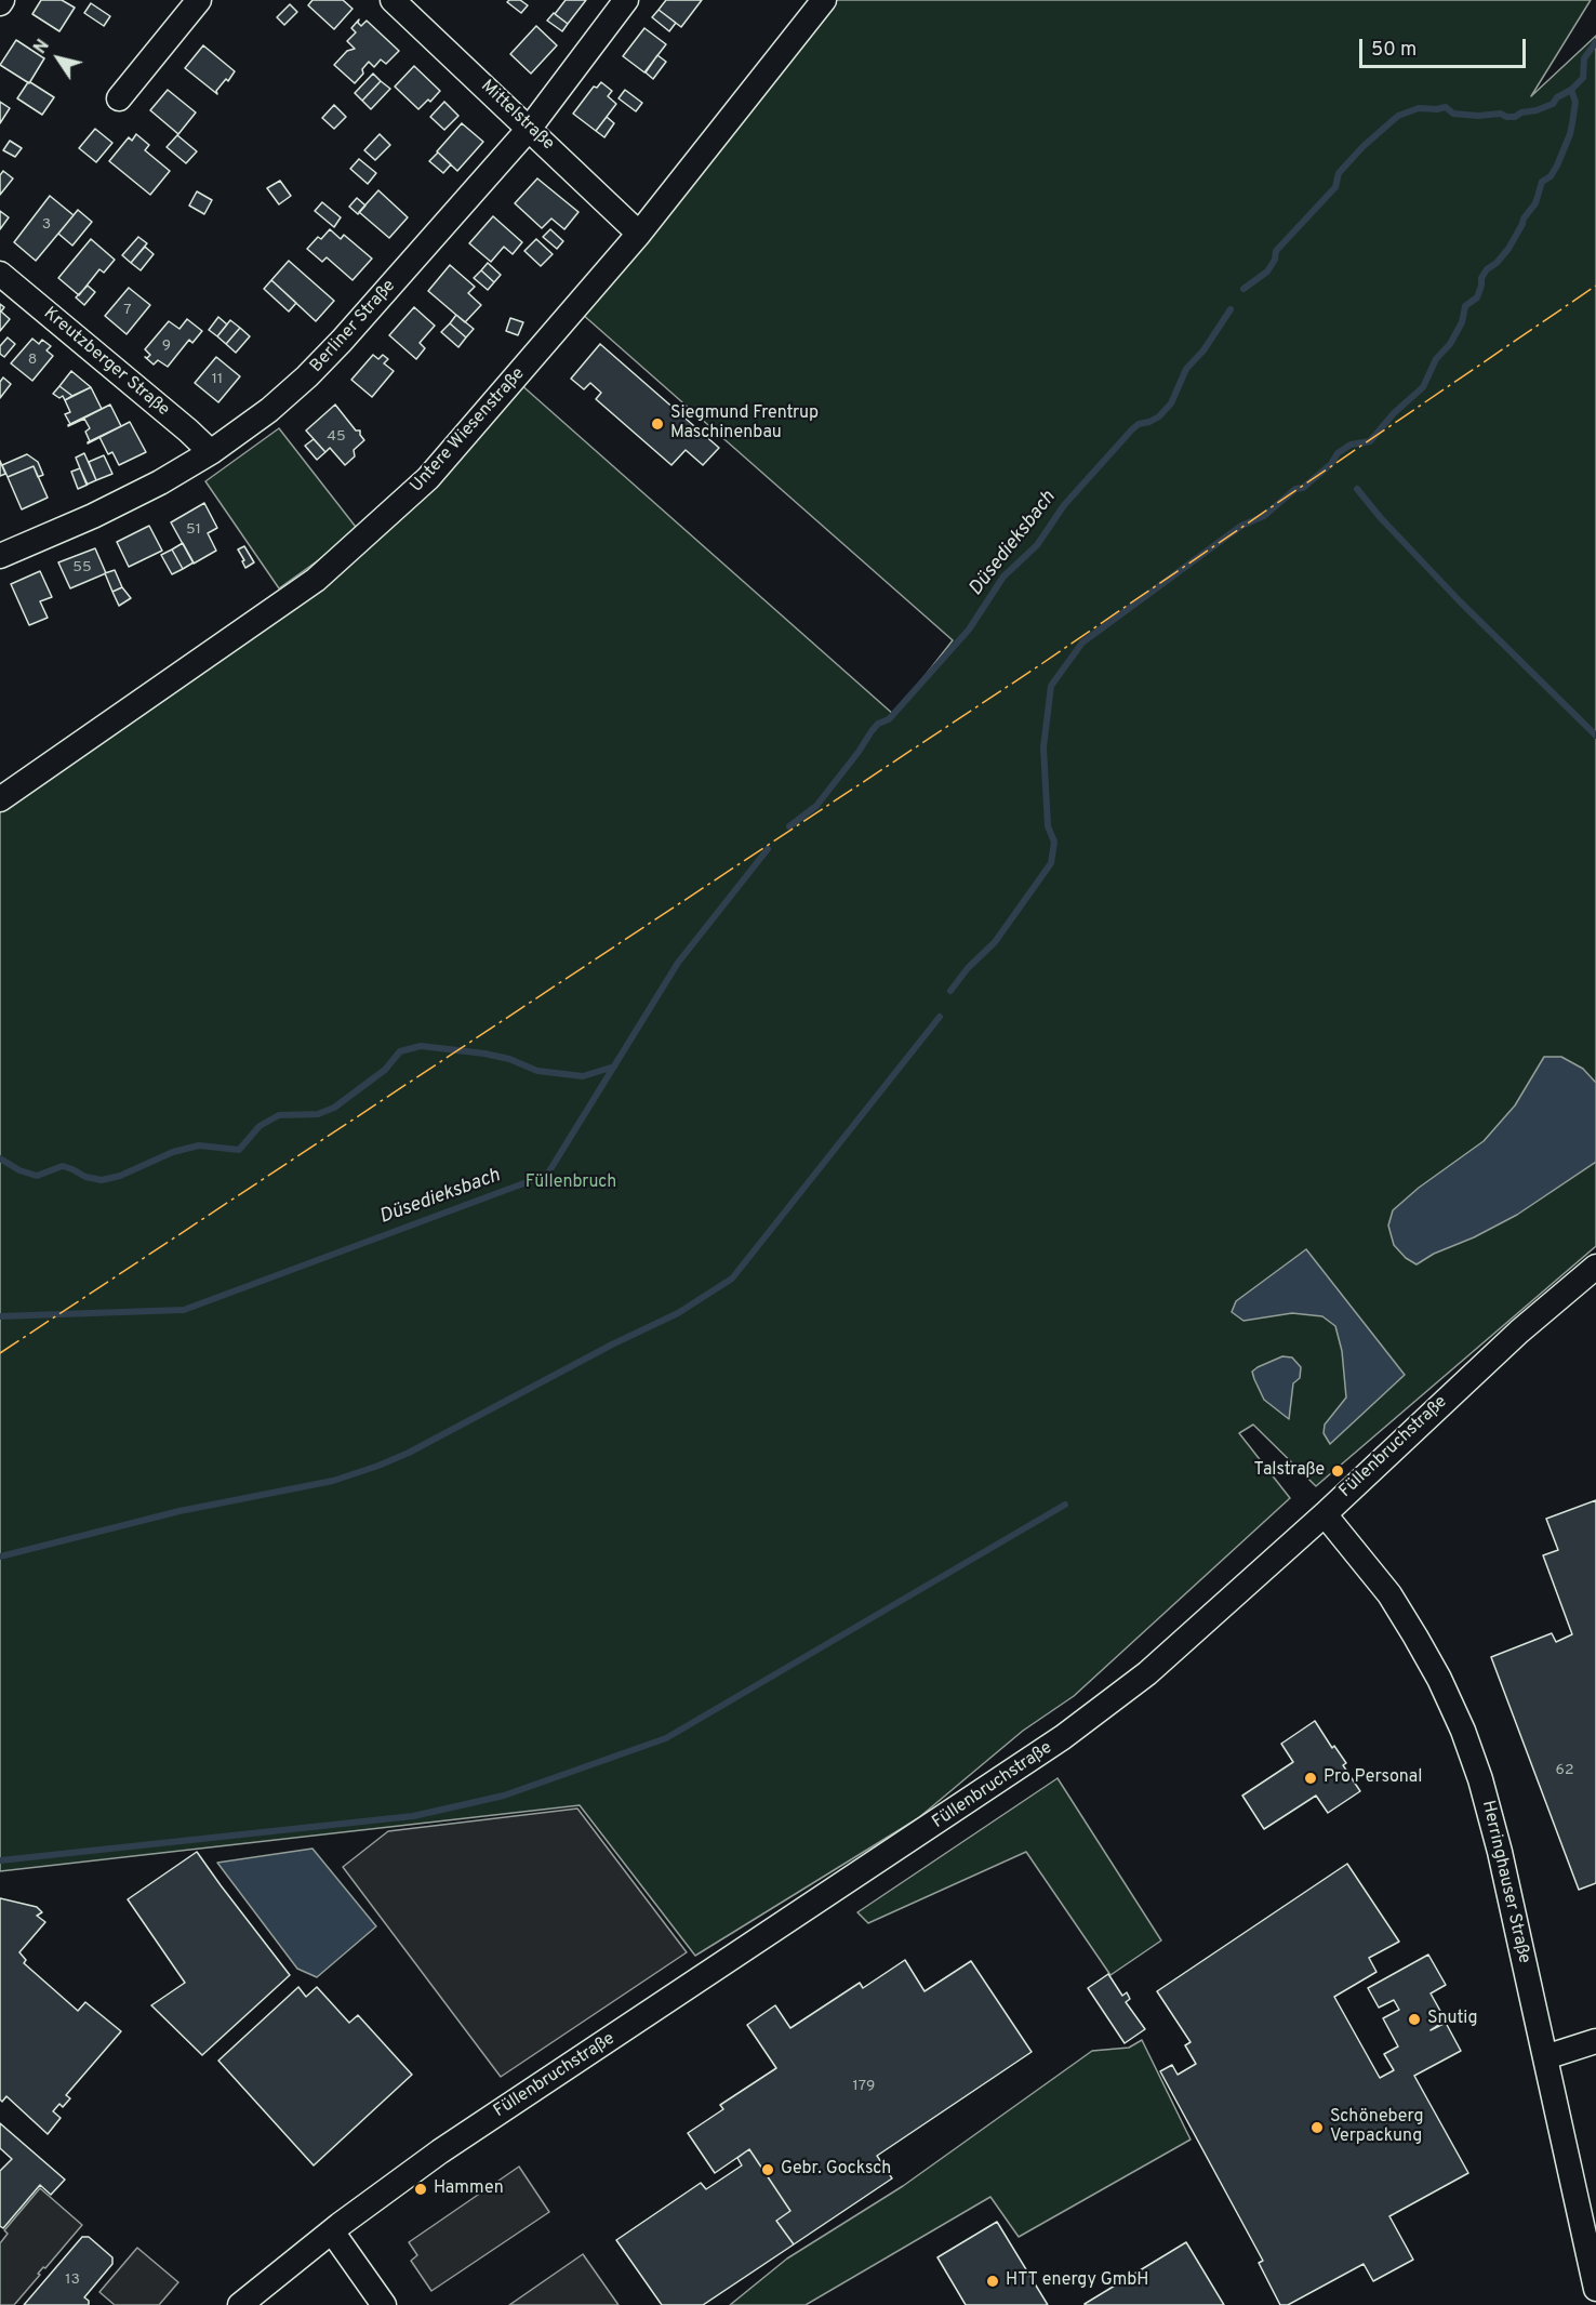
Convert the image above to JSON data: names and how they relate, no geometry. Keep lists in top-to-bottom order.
{
  "streets": {
    "street": [
      "Mittelstraße",
      "Berliner Straße",
      "Kreutzberger Straße",
      "Untere Wiesenstraße",
      "Füllenbruchstraße",
      "Herringhauser Straße"
    ]
  },
  "crossings": [
    ["Mittelstraße", "Berliner Straße"],
    ["Mittelstraße", "Untere Wiesenstraße"],
    ["Berliner Straße", "Kreutzberger Straße"],
    ["Füllenbruchstraße", "Herringhauser Straße"]
  ],
  "water": ["Düsedieksbach"],
  "parks": ["Füllenbruch"],
  "places": [
    "Siegmund Frentrup Maschinenbau",
    "Talstraße",
    "Pro Personal",
    "Snutig",
    "Schöneberg Verpackung",
    "Gebr. Gocksch",
    "Hammen",
    "HTT energy GmbH"
  ],
  "house_numbers": [
    "3",
    "7",
    "9",
    "8",
    "11",
    "45",
    "51",
    "55",
    "62",
    "179",
    "13"
  ],
  "scale_bar": "50 m",
  "north": "top left"
}
